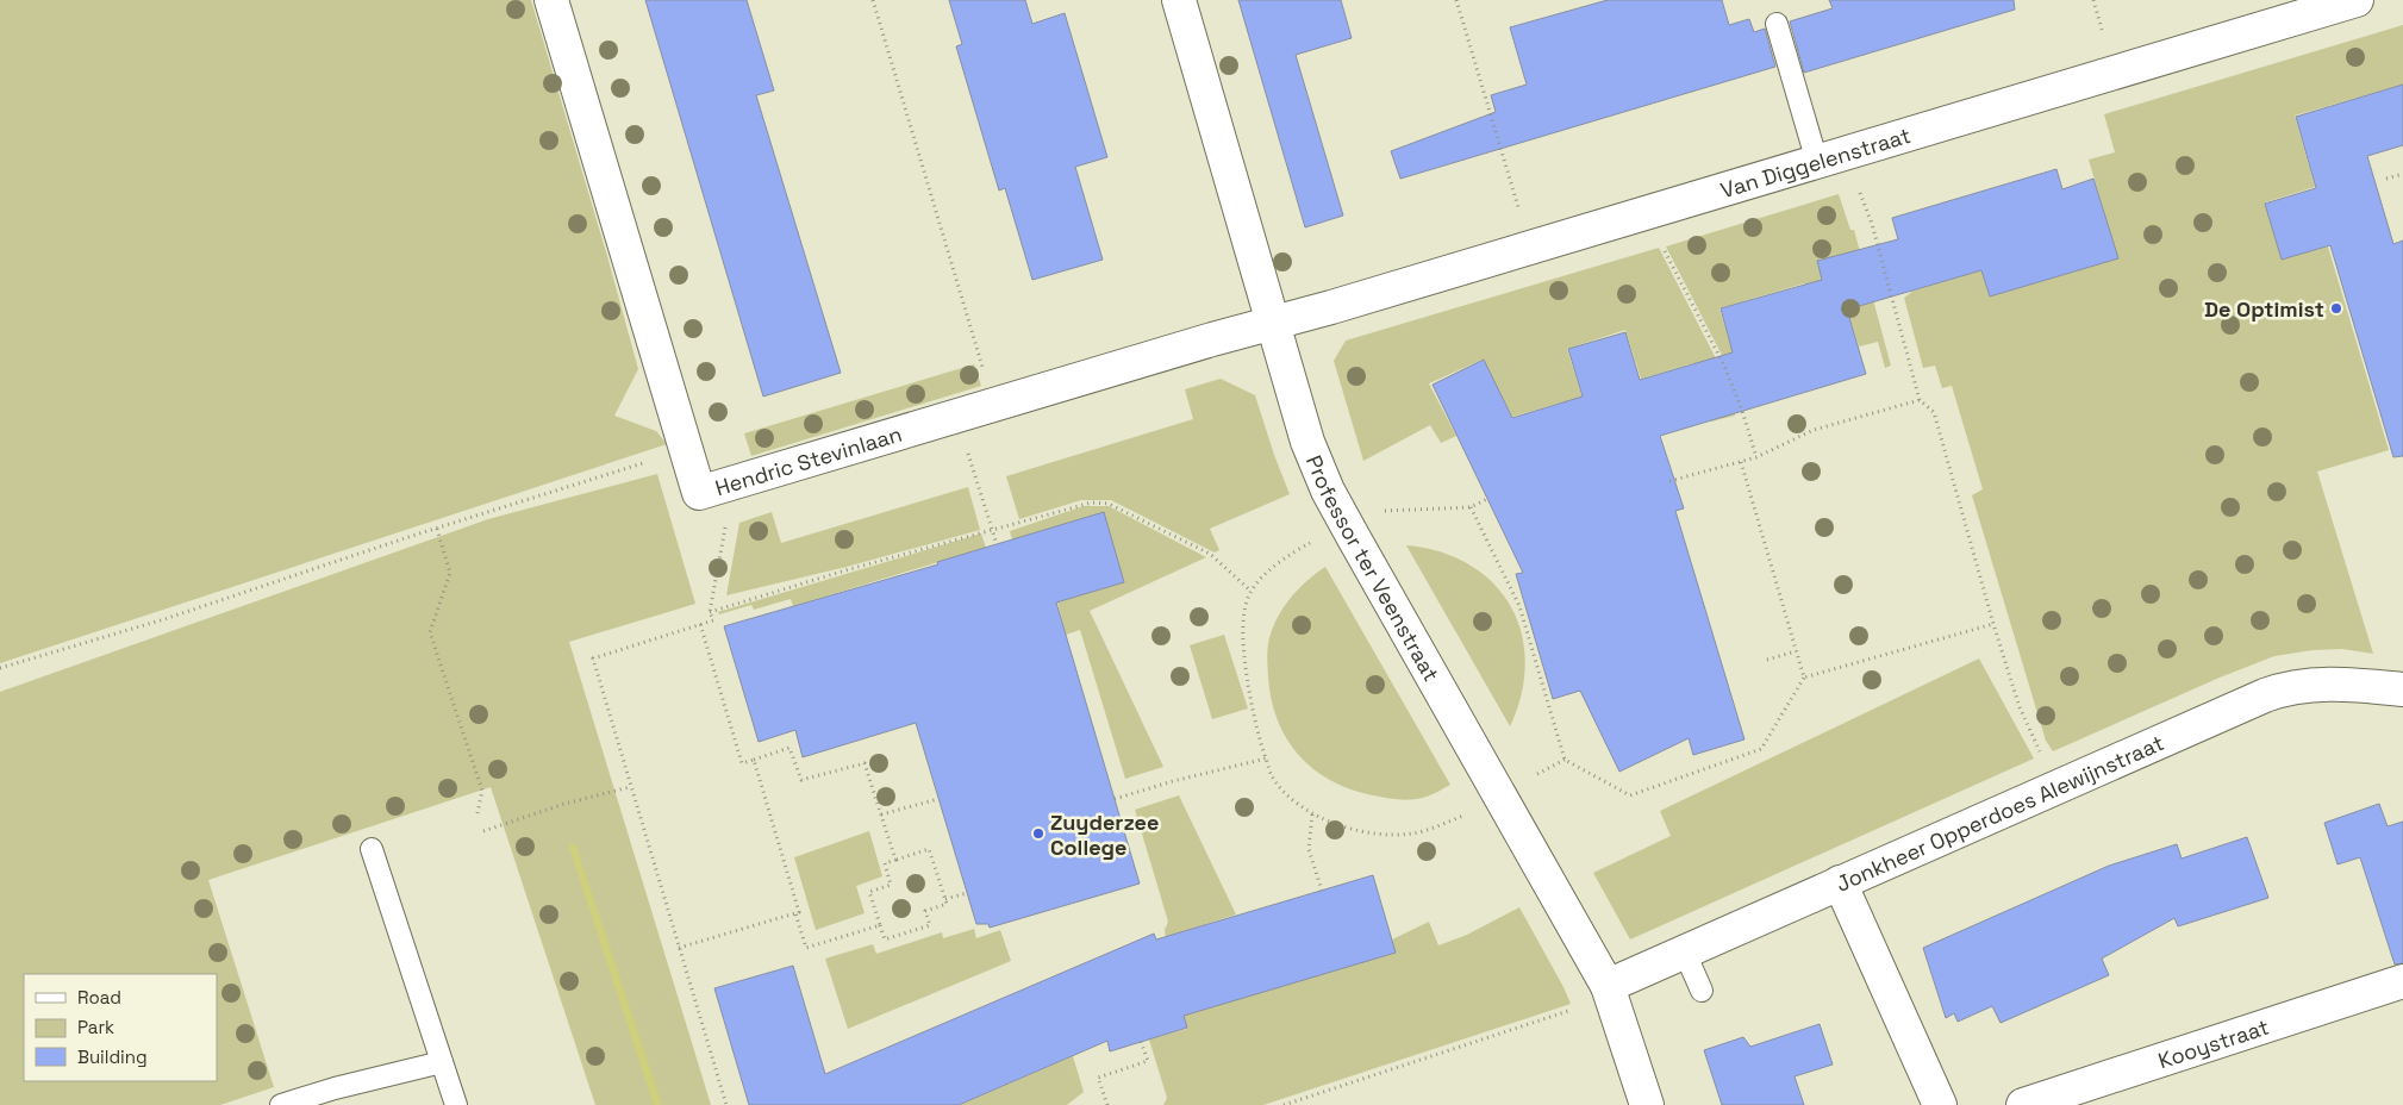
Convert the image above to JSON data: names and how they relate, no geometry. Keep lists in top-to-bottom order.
{
  "streets": {
    "street": [
      "Van Diggelenstraat",
      "Hendric Stevinlaan",
      "Professor ter Veenstraat",
      "Jonkheer Opperdoes Alewijnstraat",
      "Kooystraat"
    ]
  },
  "crossings": [
    ["Van Diggelenstraat", "Hendric Stevinlaan"],
    ["Van Diggelenstraat", "Professor ter Veenstraat"],
    ["Hendric Stevinlaan", "Professor ter Veenstraat"],
    ["Professor ter Veenstraat", "Jonkheer Opperdoes Alewijnstraat"]
  ],
  "places": ["De Optimist", "Zuyderzee College"],
  "legend": ["Road", "Park", "Building"]
}
